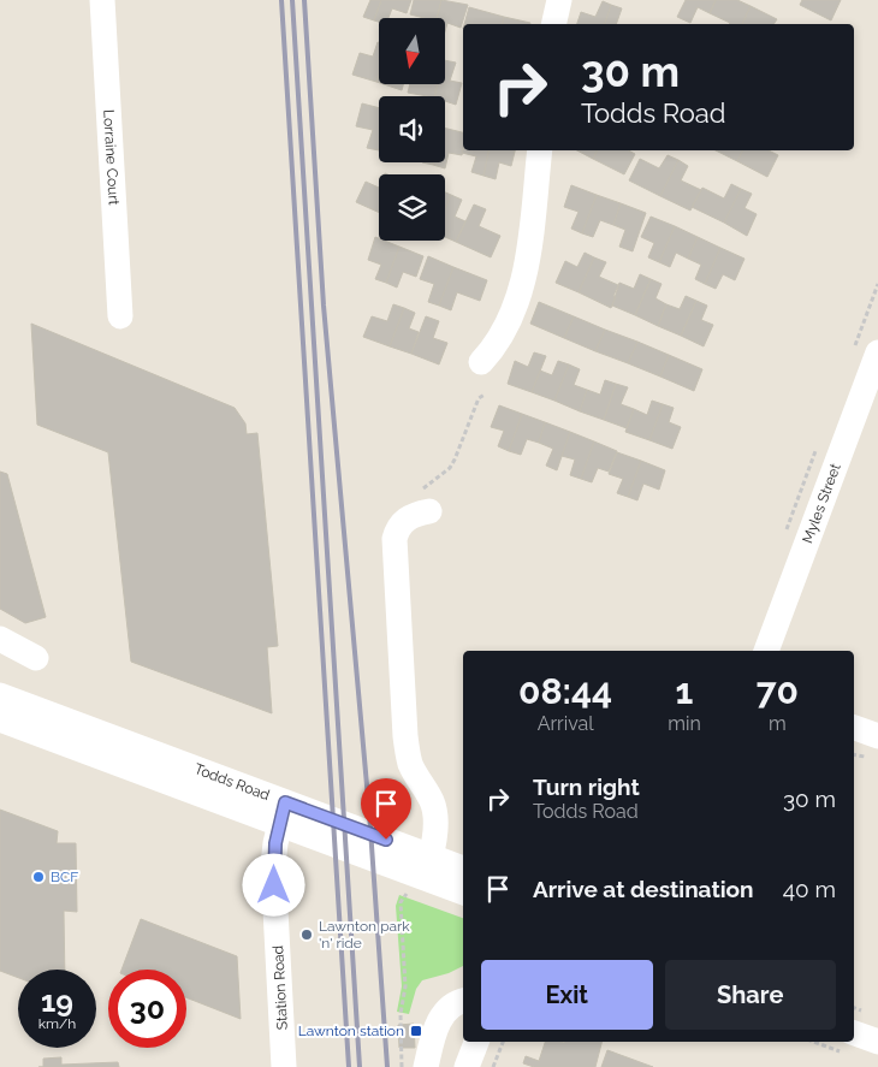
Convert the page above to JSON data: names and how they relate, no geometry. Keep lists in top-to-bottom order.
{
  "streets": {
    "street": [
      "Lorraine Court",
      "Myles Street",
      "Todds Road",
      "Station Road"
    ]
  },
  "crossings": [
    ["Todds Road", "Station Road"]
  ],
  "places": {
    "other": ["BCF", "Lawnton park 'n' ride"],
    "transit": ["Lawnton station"]
  },
  "north": "bottom",
  "page": {
    "turn": ["30 m", "Todds Road"],
    "eta": [
      "08:44",
      "Arrival",
      "1",
      "min",
      "70",
      "m"
    ],
    "list": [
      {
        "name": "Turn right",
        "note": "Todds Road",
        "value": "30 m"
      },
      {
        "name": "Arrive at destination",
        "value": "40 m"
      }
    ],
    "buttons": ["Exit", "Share"],
    "speed": "19 km/h",
    "limit": "30"
  }
}
